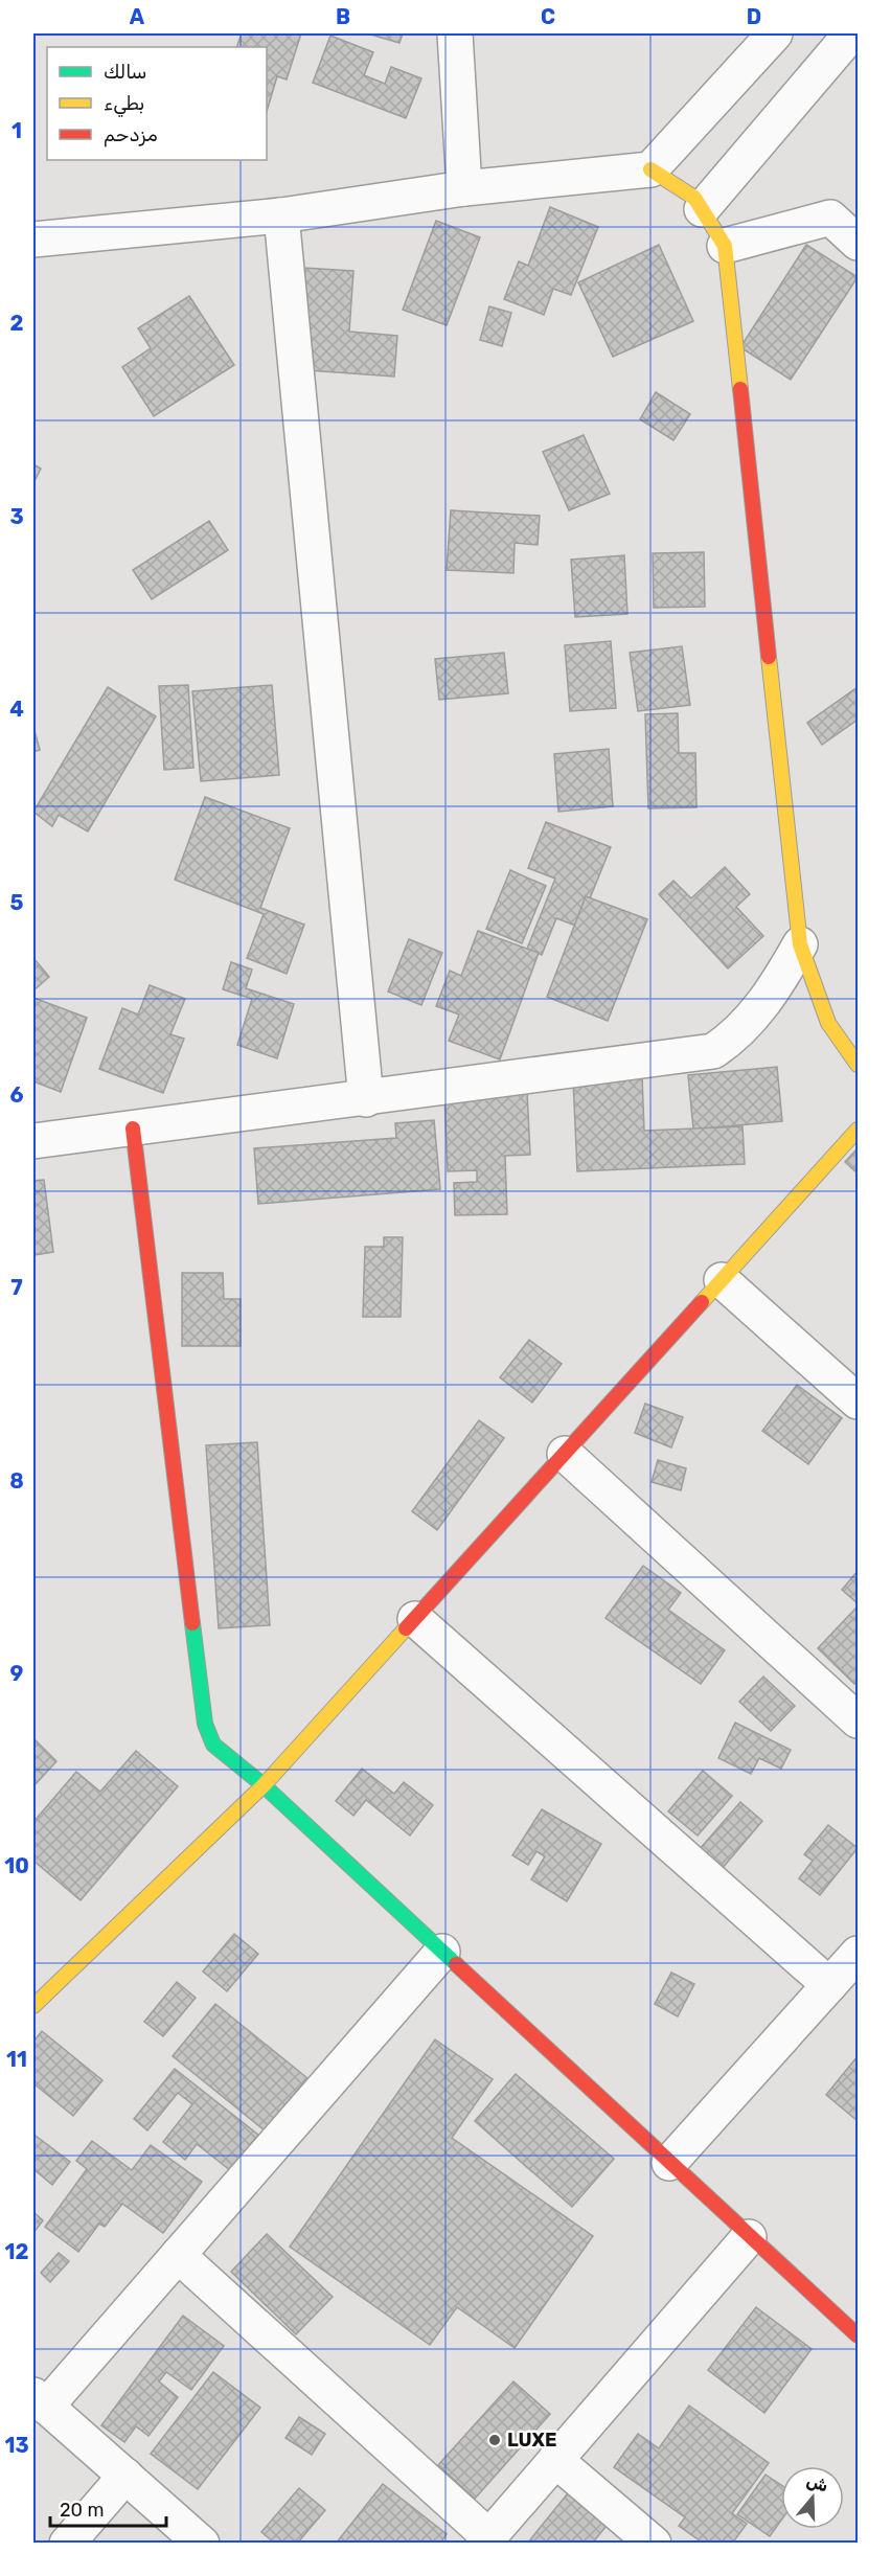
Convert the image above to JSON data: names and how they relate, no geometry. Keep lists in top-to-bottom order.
{
  "places": ["LUXE"],
  "legend": ["سالك", "بطيء", "مزدحم"],
  "scale_bar": "20 m",
  "north": "top",
  "grid": {
    "columns": [
      "A",
      "B",
      "C",
      "D"
    ],
    "rows": [
      "1",
      "2",
      "3",
      "4",
      "5",
      "6",
      "7",
      "8",
      "9",
      "10",
      "11",
      "12",
      "13"
    ]
  }
}
